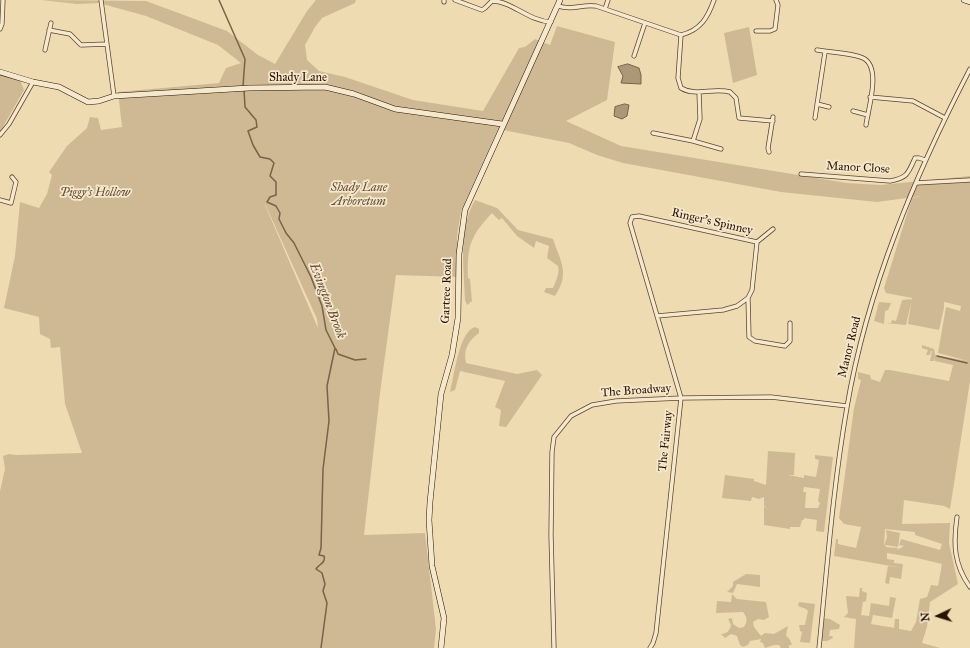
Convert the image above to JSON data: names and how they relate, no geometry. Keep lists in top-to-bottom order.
{
  "streets": {
    "main road": ["Shady Lane", "Gartree Road"],
    "street": [
      "Manor Close",
      "Ringer's Spinney",
      "Manor Road",
      "The Broadway",
      "The Fairway"
    ]
  },
  "crossings": [
    ["Shady Lane", "Gartree Road"],
    ["Manor Close", "Manor Road"],
    ["Ringer's Spinney", "The Fairway"],
    ["Manor Road", "The Broadway"],
    ["The Broadway", "The Fairway"]
  ],
  "water": ["Evington Brook"],
  "parks": ["Shady Lane Arboretum", "Piggy's Hollow"],
  "north": "left"
}
